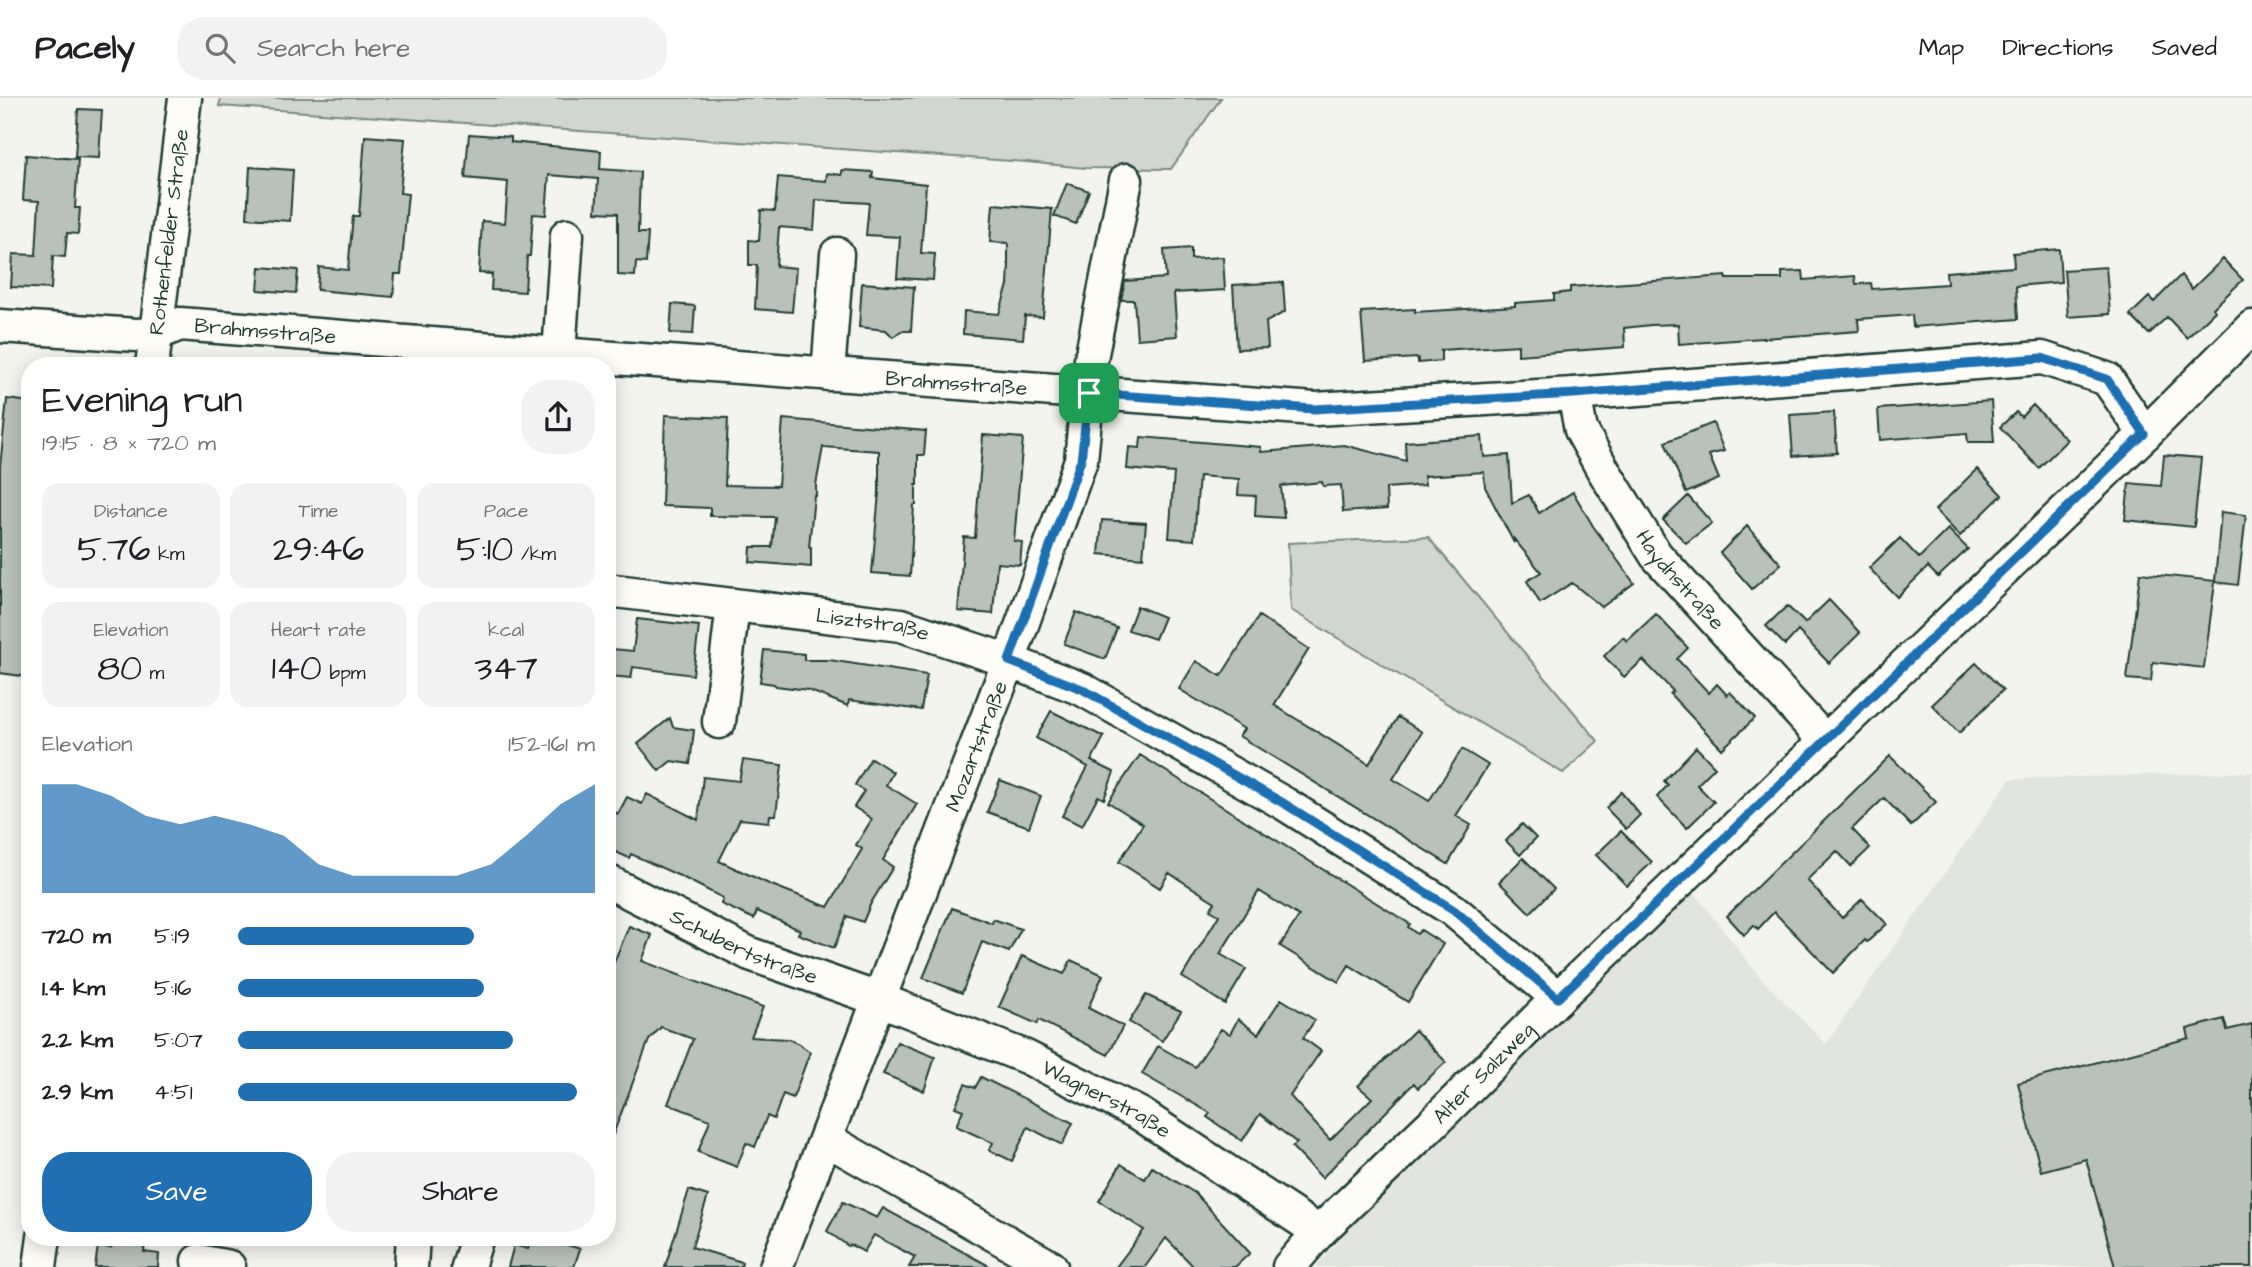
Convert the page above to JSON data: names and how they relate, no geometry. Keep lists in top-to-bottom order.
{
  "streets": {
    "street": [
      "Rothenfelder Straße",
      "Brahmsstraße",
      "Haydnstraße",
      "Lisztstraße",
      "Mozartstraße",
      "Schubertstraße",
      "Alter Salzweg",
      "Wagnerstraße"
    ]
  },
  "crossings": [
    ["Rothenfelder Straße", "Brahmsstraße"],
    ["Brahmsstraße", "Haydnstraße"],
    ["Brahmsstraße", "Mozartstraße"],
    ["Brahmsstraße", "Alter Salzweg"],
    ["Haydnstraße", "Alter Salzweg"],
    ["Lisztstraße", "Mozartstraße"],
    ["Lisztstraße", "Alter Salzweg"],
    ["Mozartstraße", "Schubertstraße"],
    ["Mozartstraße", "Wagnerstraße"],
    ["Schubertstraße", "Wagnerstraße"],
    ["Alter Salzweg", "Wagnerstraße"]
  ],
  "page": {
    "header": "Pacely",
    "search": "Search here",
    "nav": ["Map", "Directions", "Saved"],
    "heading": ["Evening run", "19:15 · 8 × 720 m"],
    "stats": [
      ["Distance", "5.76 km"],
      ["Time", "29:46"],
      ["Pace", "5:10 /km"],
      ["Elevation", "80 m"],
      ["Heart rate", "140 bpm"],
      ["kcal", "347"]
    ],
    "chart": ["Elevation", "152–161 m"],
    "list": [
      {
        "name": "720 m",
        "note": "5:19"
      },
      {
        "name": "1.4 km",
        "note": "5:16"
      },
      {
        "name": "2.2 km",
        "note": "5:07"
      },
      {
        "name": "2.9 km",
        "note": "4:51"
      }
    ],
    "buttons": ["Save", "Share"]
  }
}
